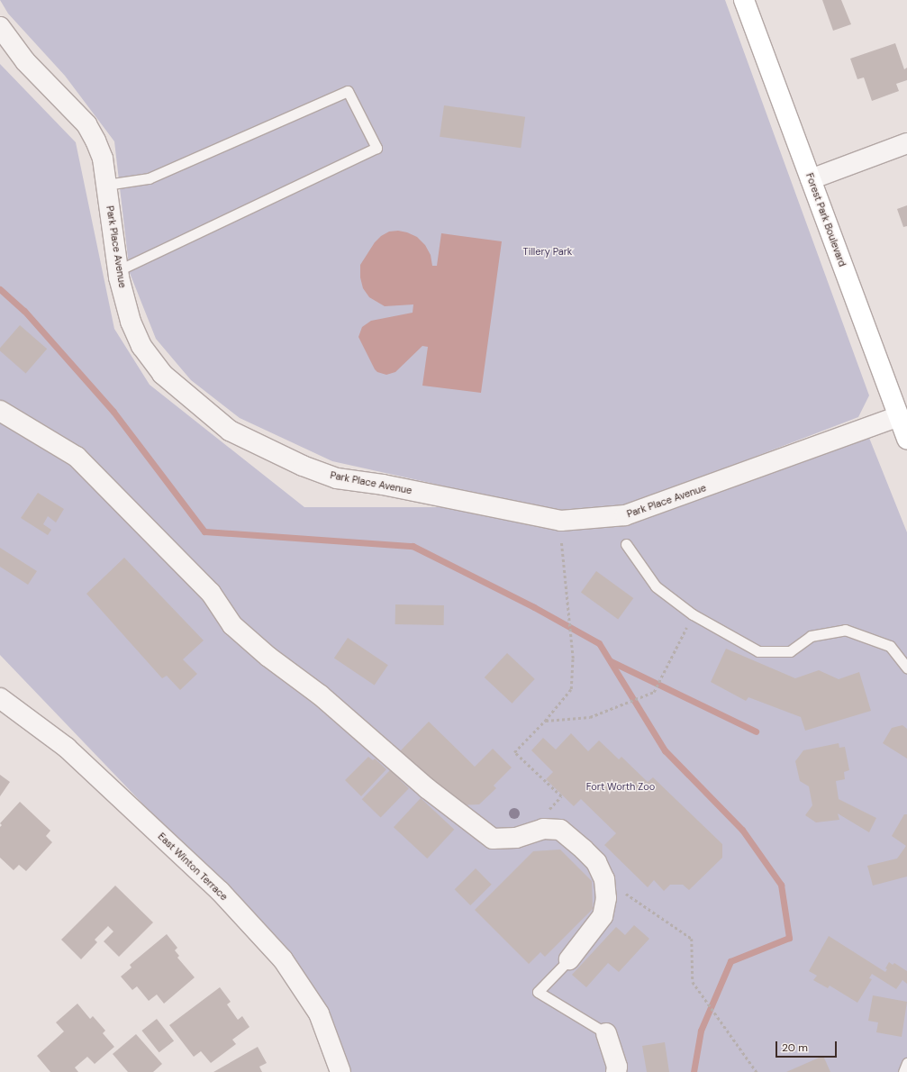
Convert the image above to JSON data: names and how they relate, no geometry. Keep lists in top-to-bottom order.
{
  "streets": {
    "main road": ["Forest Park Boulevard"],
    "street": ["Park Place Avenue", "East Winton Terrace"]
  },
  "crossings": [
    ["Forest Park Boulevard", "Park Place Avenue"]
  ],
  "parks": ["Tillery Park", "Fort Worth Zoo"],
  "scale_bar": "20 m"
}
